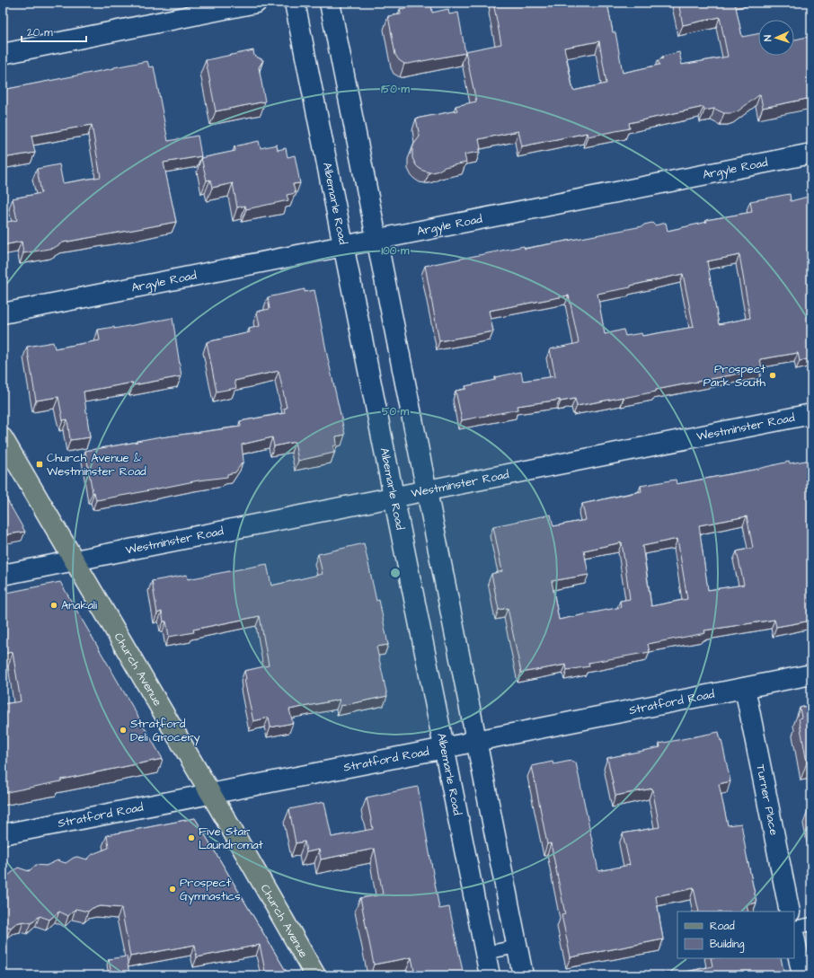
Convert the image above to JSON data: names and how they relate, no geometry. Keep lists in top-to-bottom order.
{
  "streets": {
    "main road": ["Church Avenue"],
    "street": [
      "Argyle Road",
      "Albemarle Road",
      "Westminster Road",
      "Stratford Road",
      "Turner Place"
    ]
  },
  "crossings": [
    ["Argyle Road", "Albemarle Road"],
    ["Albemarle Road", "Westminster Road"],
    ["Albemarle Road", "Stratford Road"],
    ["Westminster Road", "Church Avenue"],
    ["Church Avenue", "Stratford Road"],
    ["Stratford Road", "Turner Place"]
  ],
  "places": {
    "other": [
      "Prospect Park South",
      "Anakali",
      "Stratford Deli Grocery",
      "Five Star Laundromat",
      "Prospect Gymnastics"
    ],
    "transit": ["Church Avenue & Westminster Road"]
  },
  "legend": ["Road", "Building"],
  "scale_bar": "20 m",
  "north": "left",
  "rings": ["150 m", "100 m", "50 m"]
}
